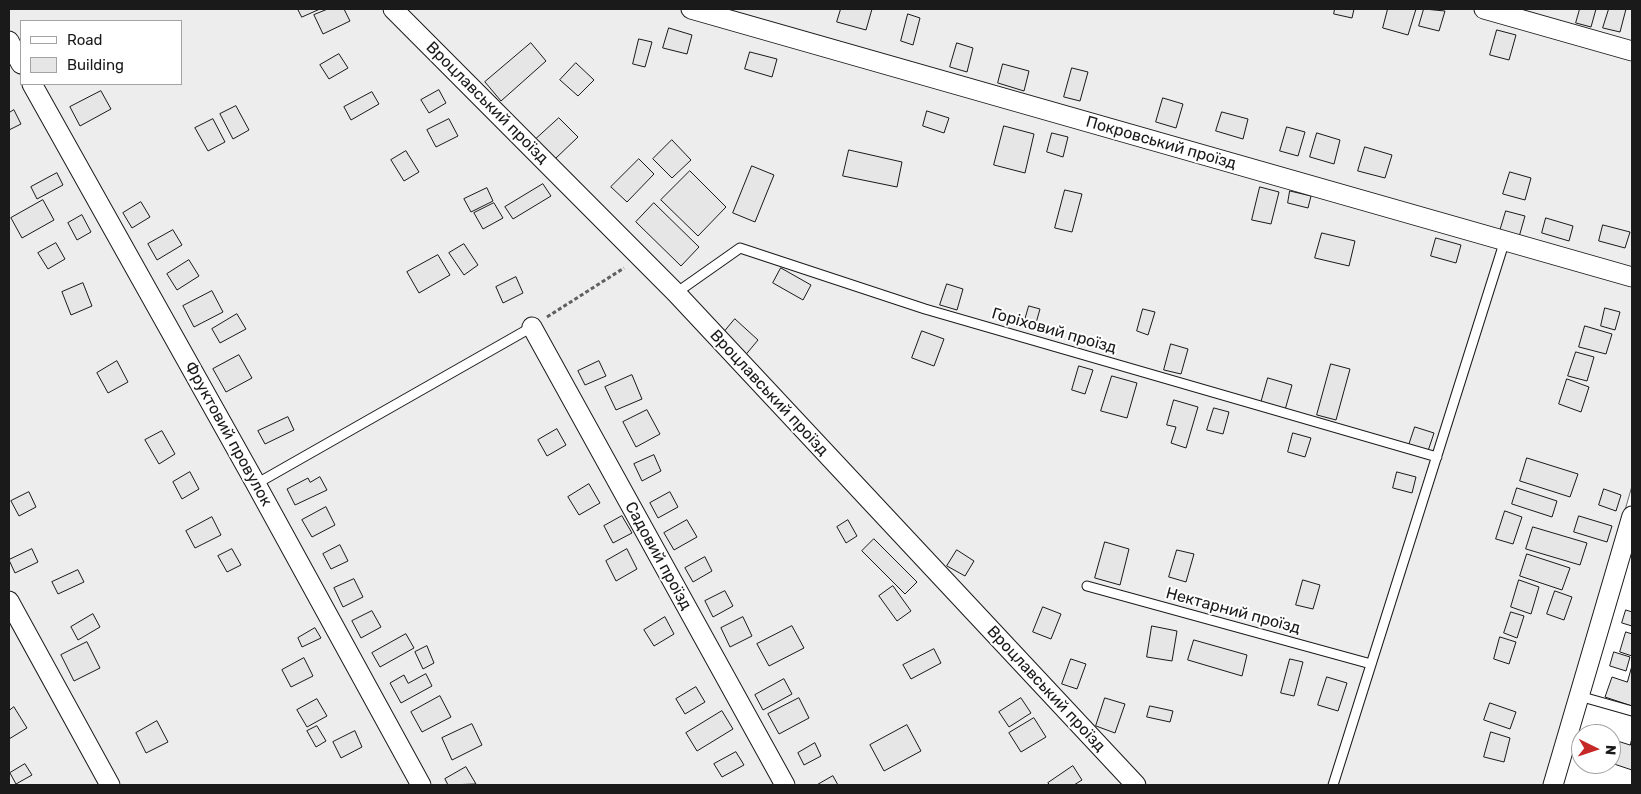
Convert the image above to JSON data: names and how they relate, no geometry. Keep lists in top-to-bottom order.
{
  "streets": {
    "street": [
      "Вроцлавський проїзд",
      "Покровський проїзд",
      "Фруктовий провулок",
      "Садовий проїзд"
    ],
    "lane": ["Горіховий проїзд", "Нектарний проїзд"]
  },
  "crossings": [
    ["Вроцлавський проїзд", "Горіховий проїзд"]
  ],
  "legend": ["Road", "Building"],
  "north": "right"
}
